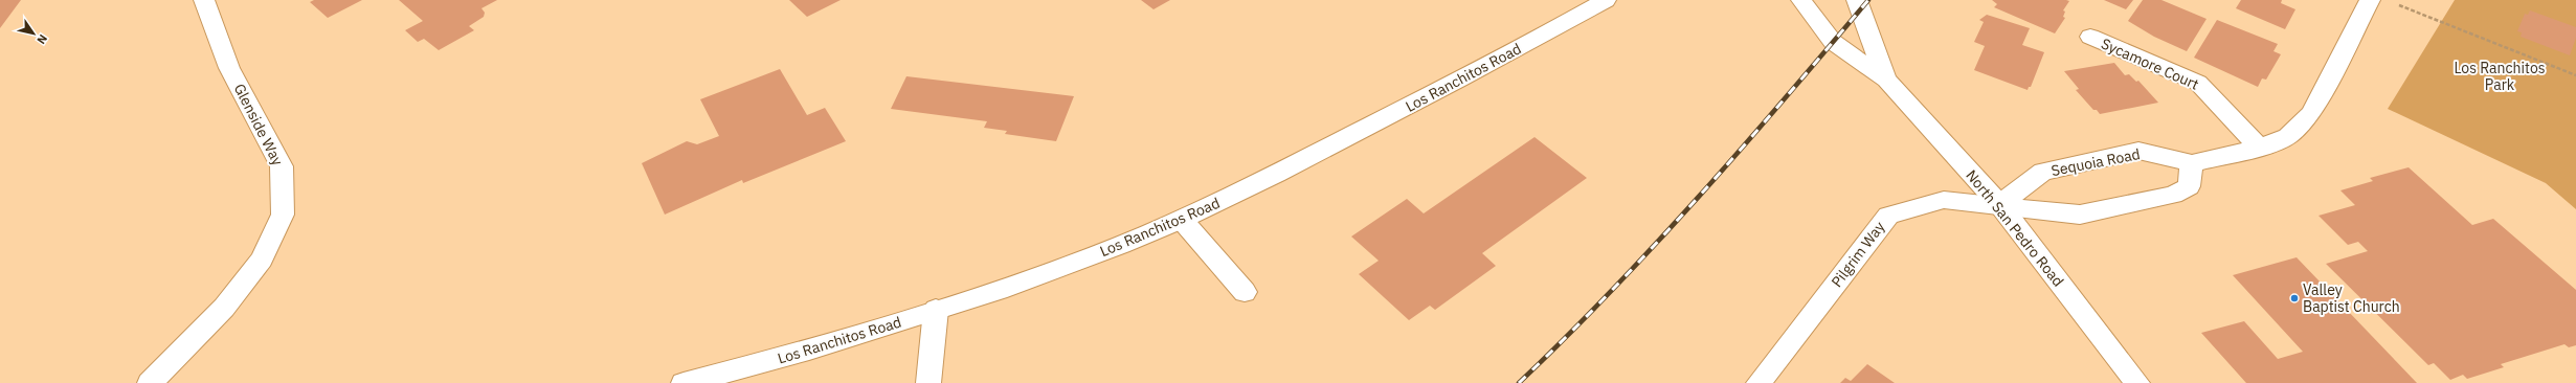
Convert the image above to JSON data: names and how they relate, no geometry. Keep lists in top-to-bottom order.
{
  "streets": {
    "street": [
      "Sycamore Court",
      "Los Ranchitos Road",
      "Glenside Way",
      "Sequoia Road",
      "North San Pedro Road",
      "Pilgrim Way"
    ]
  },
  "crossings": [
    ["Sycamore Court", "Sequoia Road"],
    ["Sequoia Road", "North San Pedro Road"],
    ["Sequoia Road", "Pilgrim Way"],
    ["North San Pedro Road", "Pilgrim Way"]
  ],
  "parks": ["Los Ranchitos Park"],
  "places": ["Valley Baptist Church"],
  "north": "bottom right"
}
